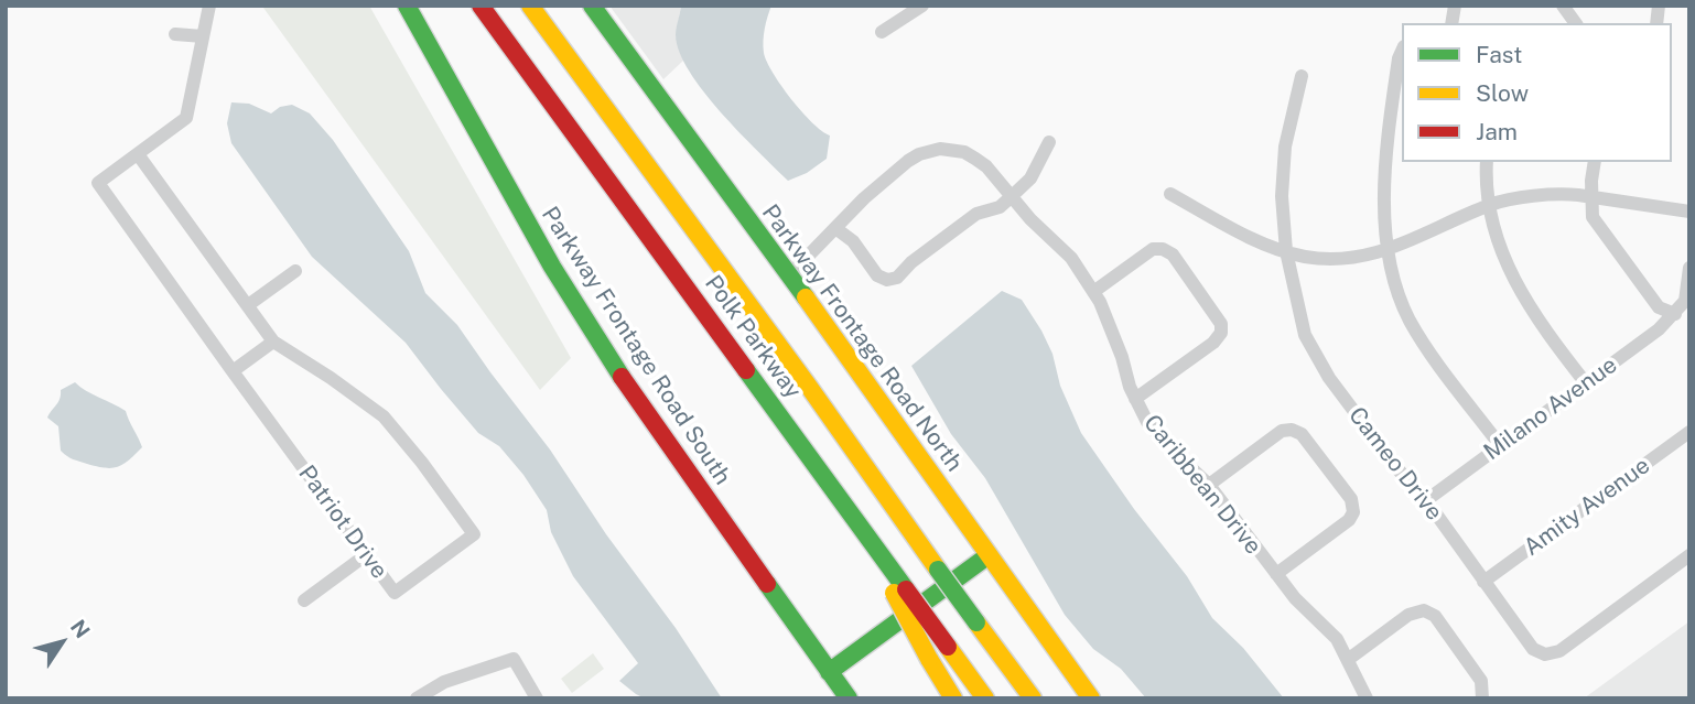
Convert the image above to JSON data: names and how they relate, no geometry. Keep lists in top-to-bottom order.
{
  "streets": {
    "main road": ["Polk Parkway", "Parkway Frontage Road North", "Parkway Frontage Road South"],
    "street": [
      "Milano Avenue",
      "Cameo Drive",
      "Caribbean Drive",
      "Amity Avenue",
      "Patriot Drive"
    ]
  },
  "crossings": [
    ["Parkway Frontage Road North", "Caribbean Drive"],
    ["Milano Avenue", "Cameo Drive"],
    ["Cameo Drive", "Amity Avenue"]
  ],
  "legend": ["Fast", "Slow", "Jam"],
  "north": "top right"
}
